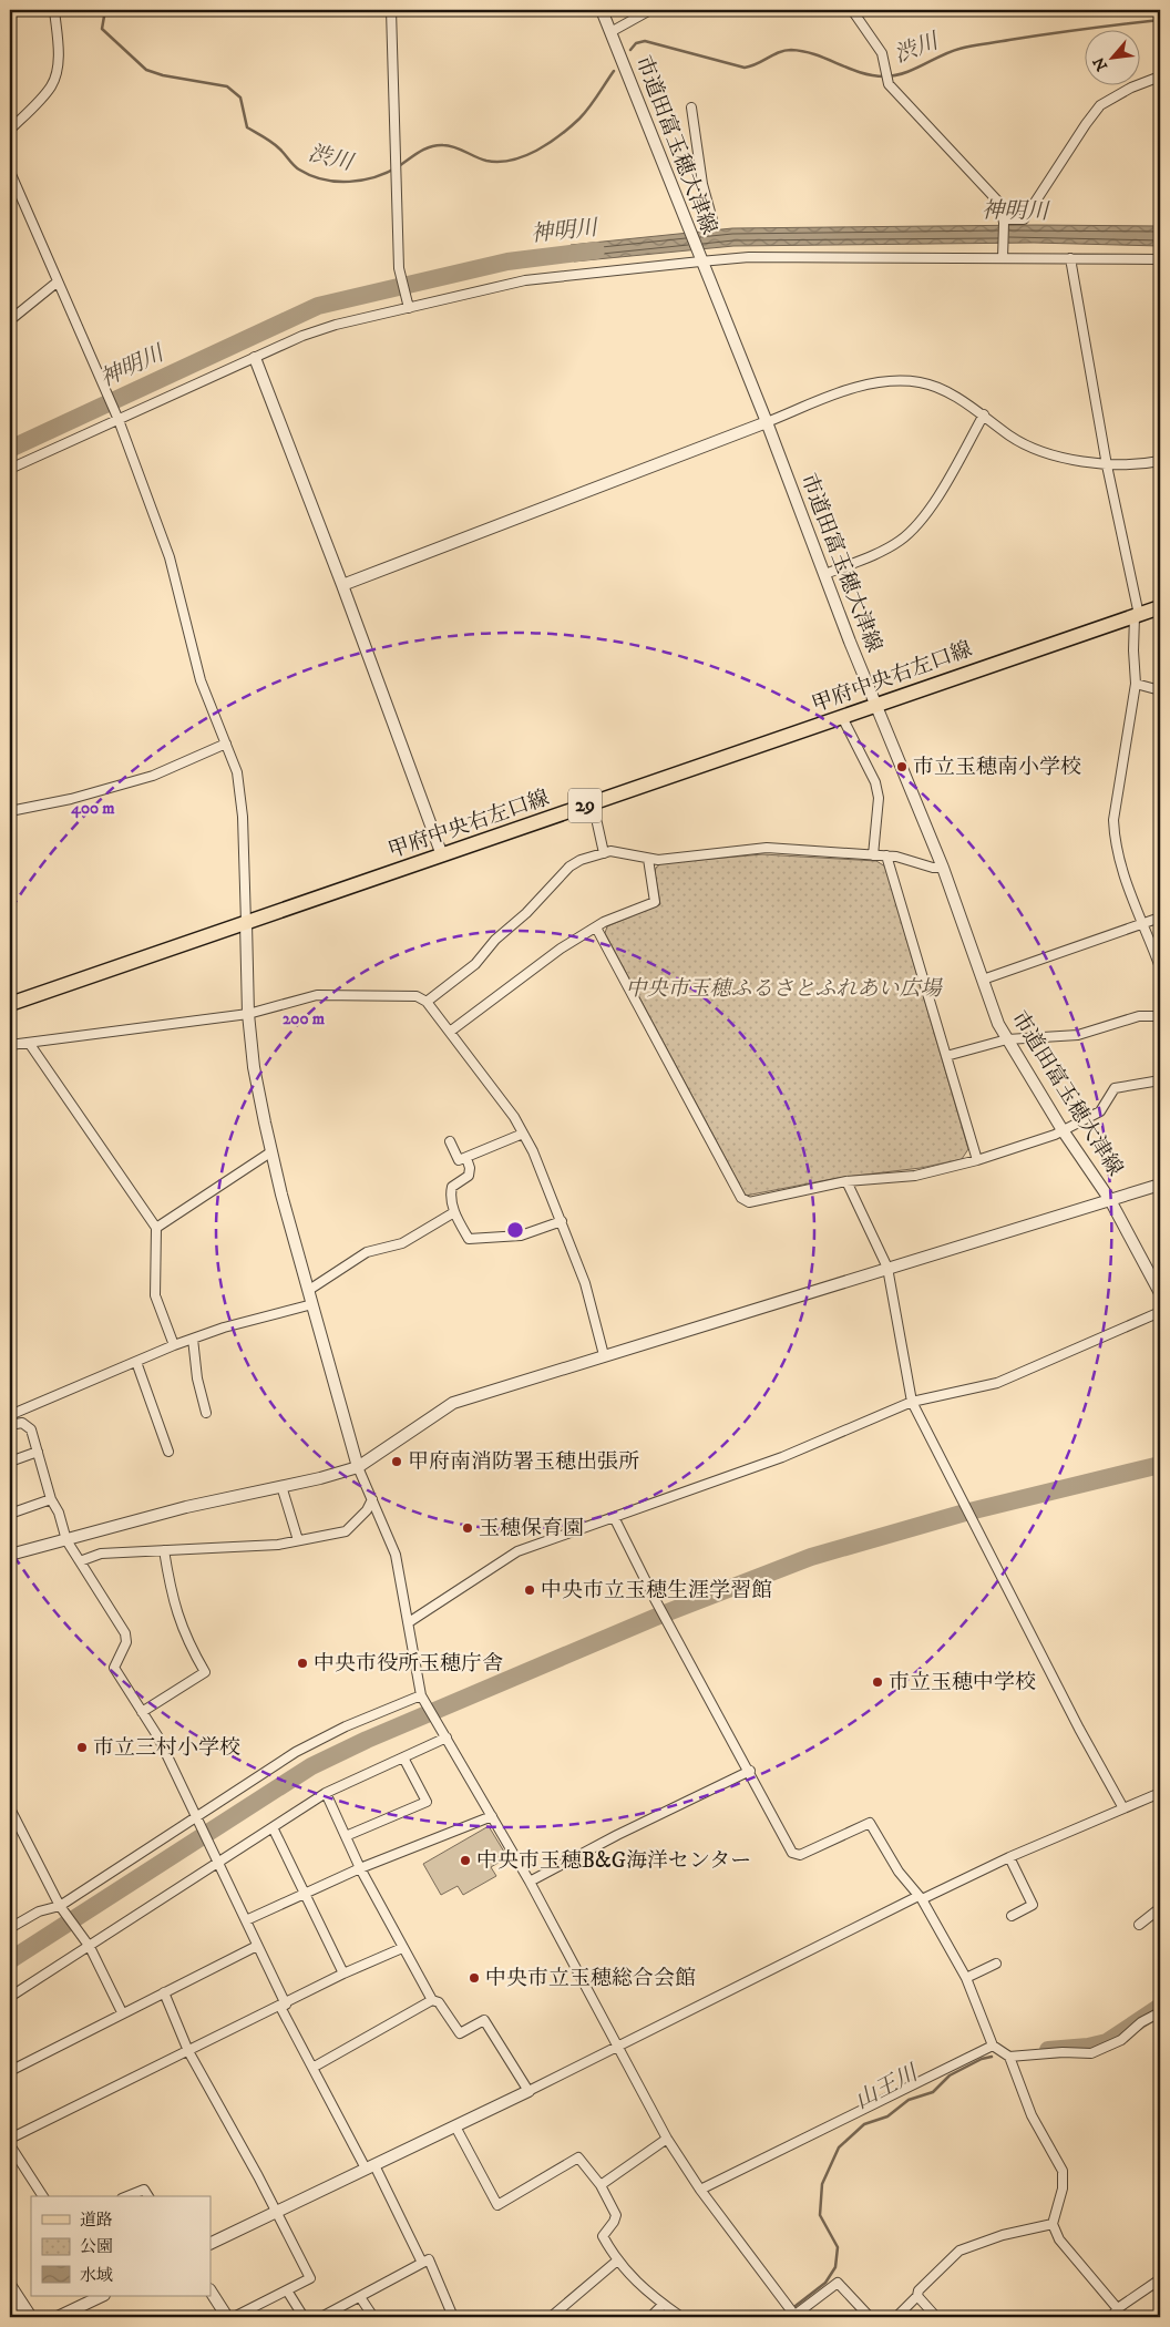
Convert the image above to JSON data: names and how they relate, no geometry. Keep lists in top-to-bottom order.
{
  "streets": {
    "main road": ["甲府中央右左口線", "29"],
    "street": ["市道田富玉穂大津線"]
  },
  "crossings": [
    ["市道田富玉穂大津線", "甲府中央右左口線"]
  ],
  "water": ["渋川", "神明川", "山王川"],
  "parks": ["中央市玉穂ふるさとふれあい広場"],
  "places": [
    "市立玉穂南小学校",
    "甲府南消防署玉穂出張所",
    "玉穂保育園",
    "中央市立玉穂生涯学習館",
    "中央市役所玉穂庁舎",
    "市立玉穂中学校",
    "市立三村小学校",
    "中央市玉穂B&G海洋センター",
    "中央市立玉穂総合会館"
  ],
  "legend": ["道路", "公園", "水域"],
  "north": "bottom left",
  "rings": ["400 m", "200 m"]
}
